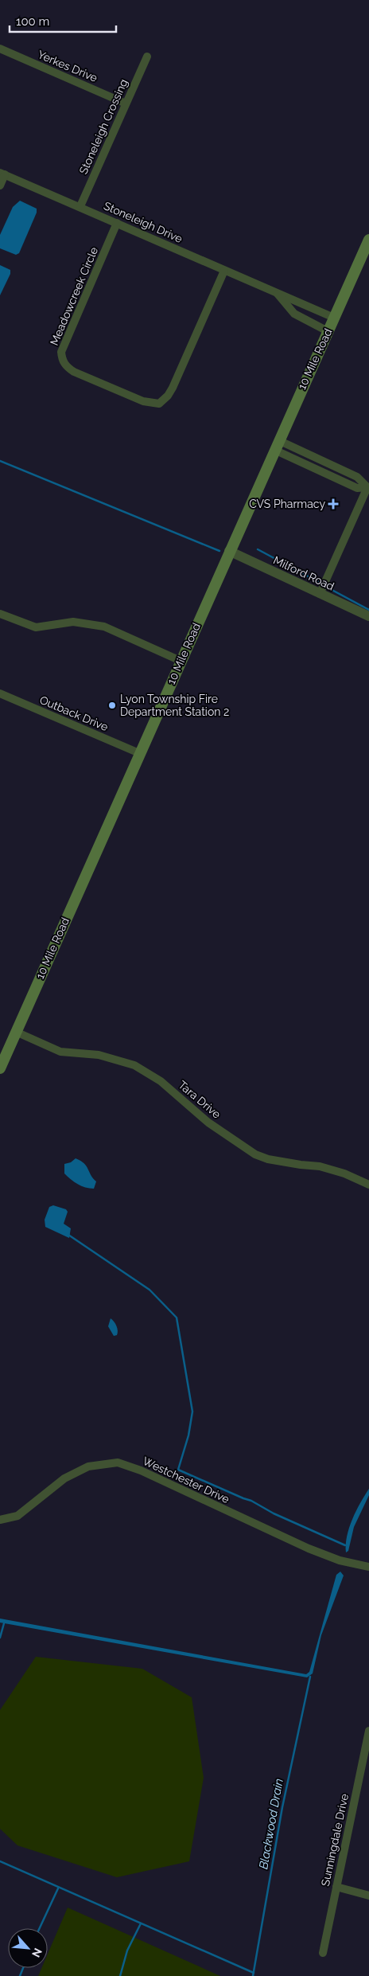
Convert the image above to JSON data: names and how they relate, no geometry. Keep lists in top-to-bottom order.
{
  "streets": {
    "main road": ["10 Mile Road"],
    "street": [
      "Yerkes Drive",
      "Stoneleigh Crossing",
      "Stoneleigh Drive",
      "Meadowcreek Circle",
      "Milford Road",
      "Outback Drive",
      "Tara Drive",
      "Westchester Drive",
      "Sunningdale Drive"
    ]
  },
  "crossings": [
    ["Yerkes Drive", "Stoneleigh Crossing"],
    ["Stoneleigh Crossing", "Stoneleigh Drive"],
    ["Stoneleigh Drive", "Meadowcreek Circle"],
    ["Stoneleigh Drive", "10 Mile Road"],
    ["10 Mile Road", "Milford Road"],
    ["10 Mile Road", "Outback Drive"],
    ["10 Mile Road", "Tara Drive"]
  ],
  "water": ["Blackwood Drain"],
  "places": {
    "health": ["CVS Pharmacy"],
    "other": ["Lyon Township Fire Department Station 2"]
  },
  "scale_bar": "100 m",
  "north": "bottom right"
}
